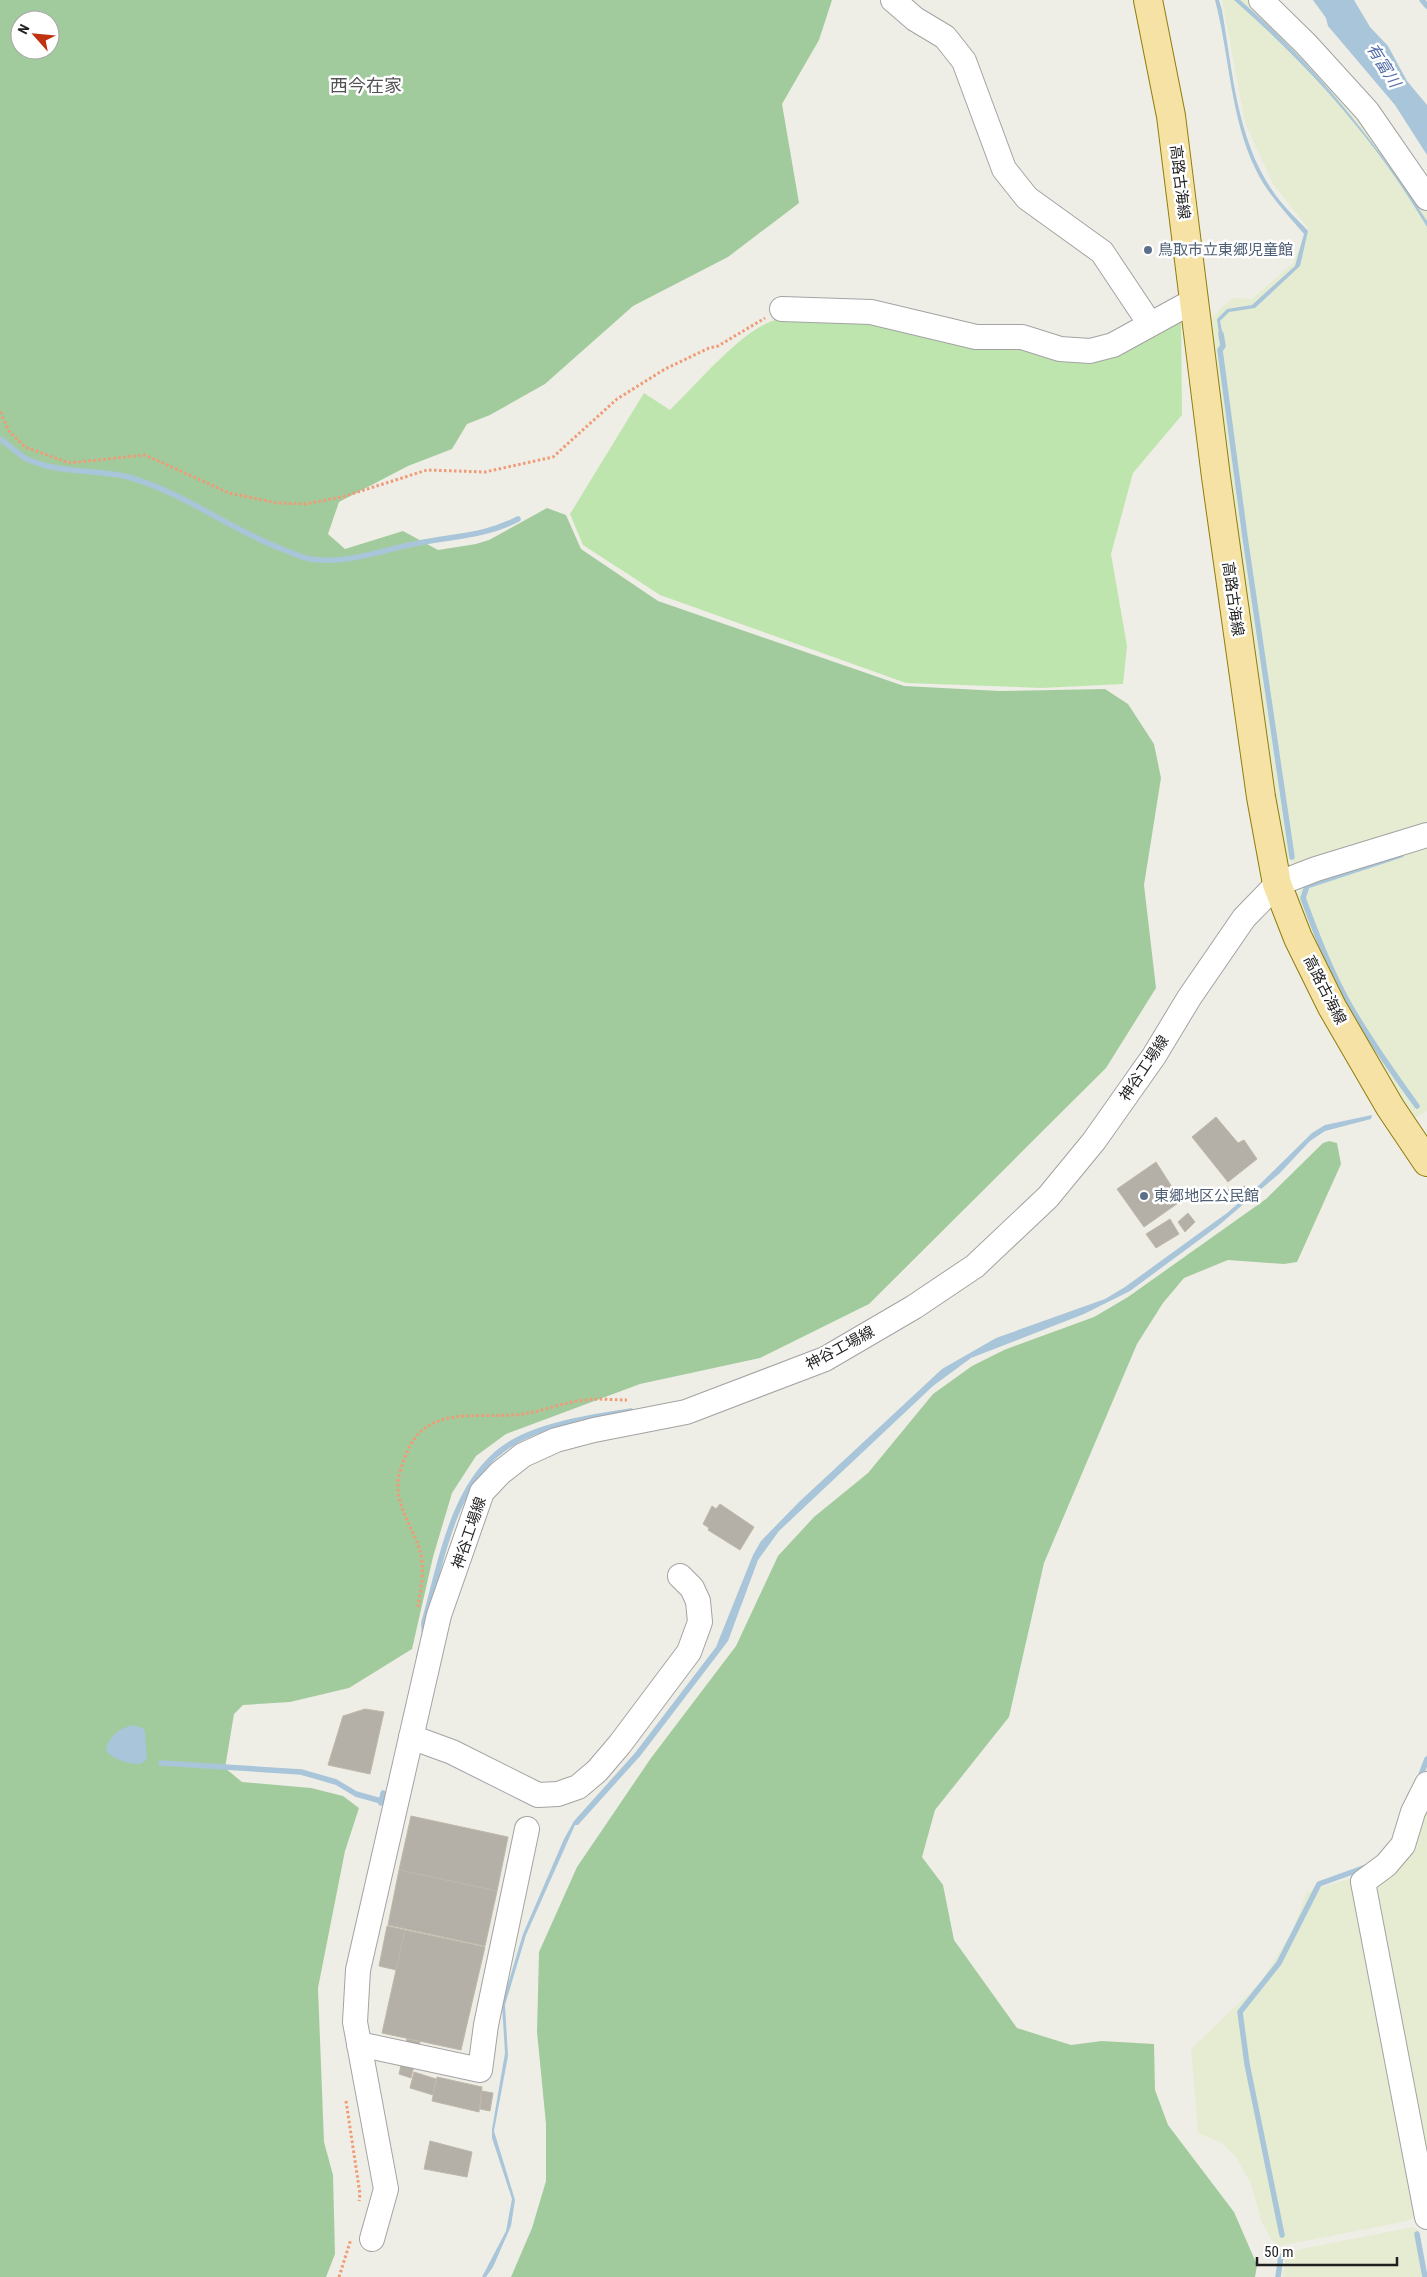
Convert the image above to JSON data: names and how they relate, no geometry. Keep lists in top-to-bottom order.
{
  "streets": {
    "main road": ["高路古海線"],
    "street": ["神谷工場線"]
  },
  "crossings": [
    ["高路古海線", "神谷工場線"]
  ],
  "districts": ["西今在家"],
  "water": ["有富川"],
  "places": ["鳥取市立東郷児童館", "東郷地区公民館"],
  "scale_bar": "50 m",
  "north": "top left"
}
